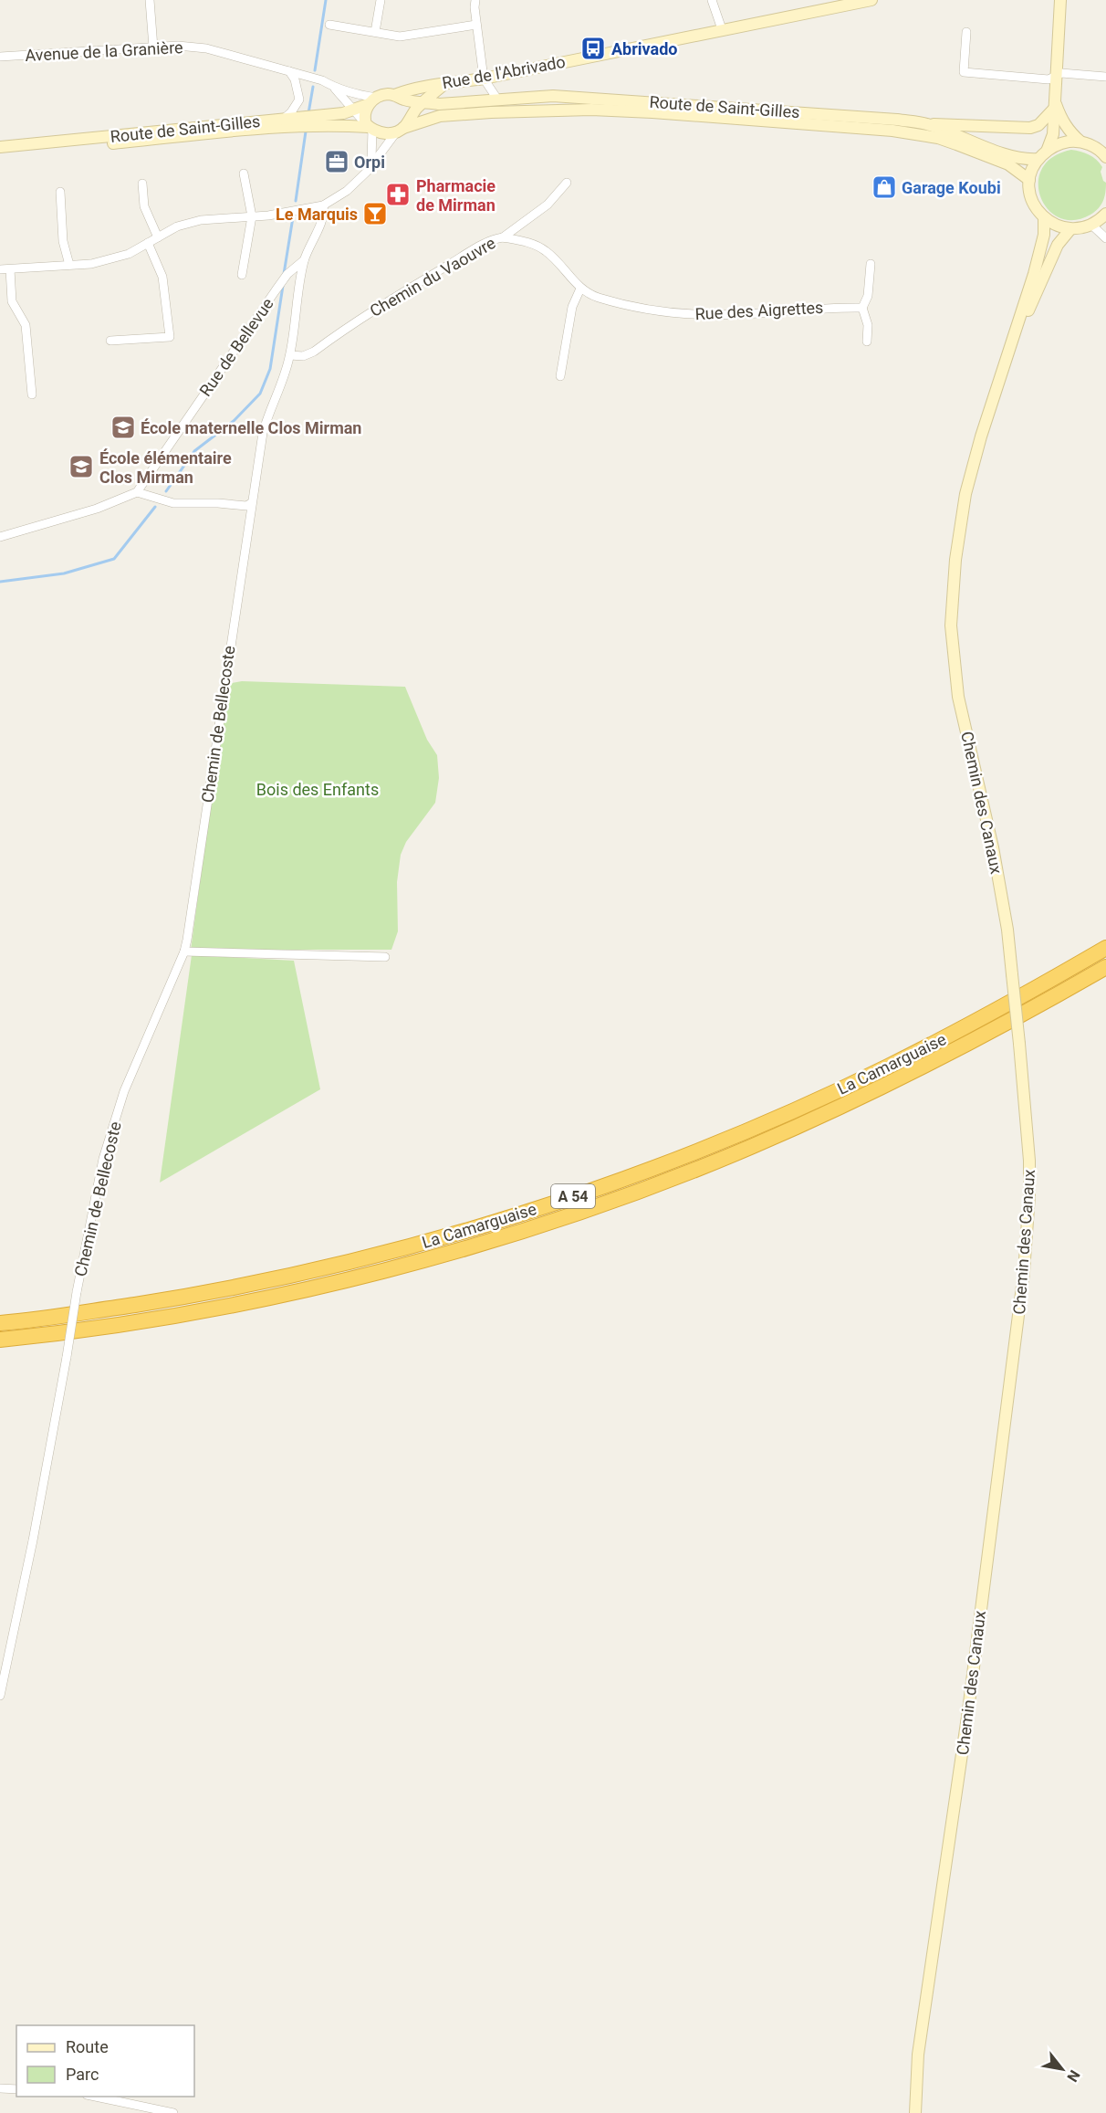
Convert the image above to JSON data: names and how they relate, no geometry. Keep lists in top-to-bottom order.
{
  "streets": {
    "highway": ["La Camarguaise", "A 54"],
    "main road": ["Rue de l'Abrivado", "Route de Saint-Gilles", "Chemin des Canaux"],
    "street": [
      "Avenue de la Granière",
      "Chemin du Vaouvre",
      "Rue des Aigrettes",
      "Rue de Bellevue",
      "Chemin de Bellecoste"
    ]
  },
  "crossings": [
    ["Avenue de la Granière", "Rue de l'Abrivado"],
    ["Avenue de la Granière", "Route de Saint-Gilles"],
    ["Rue de l'Abrivado", "Route de Saint-Gilles"],
    ["Chemin du Vaouvre", "Rue des Aigrettes"],
    ["Chemin du Vaouvre", "Chemin de Bellecoste"],
    ["Rue de Bellevue", "Chemin de Bellecoste"]
  ],
  "parks": ["Bois des Enfants"],
  "places": {
    "bus stop": ["Abrivado"],
    "office": ["Orpi"],
    "shop": ["Garage Koubi"],
    "pharmacy": ["Pharmacie de Mirman"],
    "bar": ["Le Marquis"],
    "school or university": ["École maternelle Clos Mirman", "École élémentaire Clos Mirman"]
  },
  "legend": ["Route", "Parc"],
  "north": "bottom right"
}
